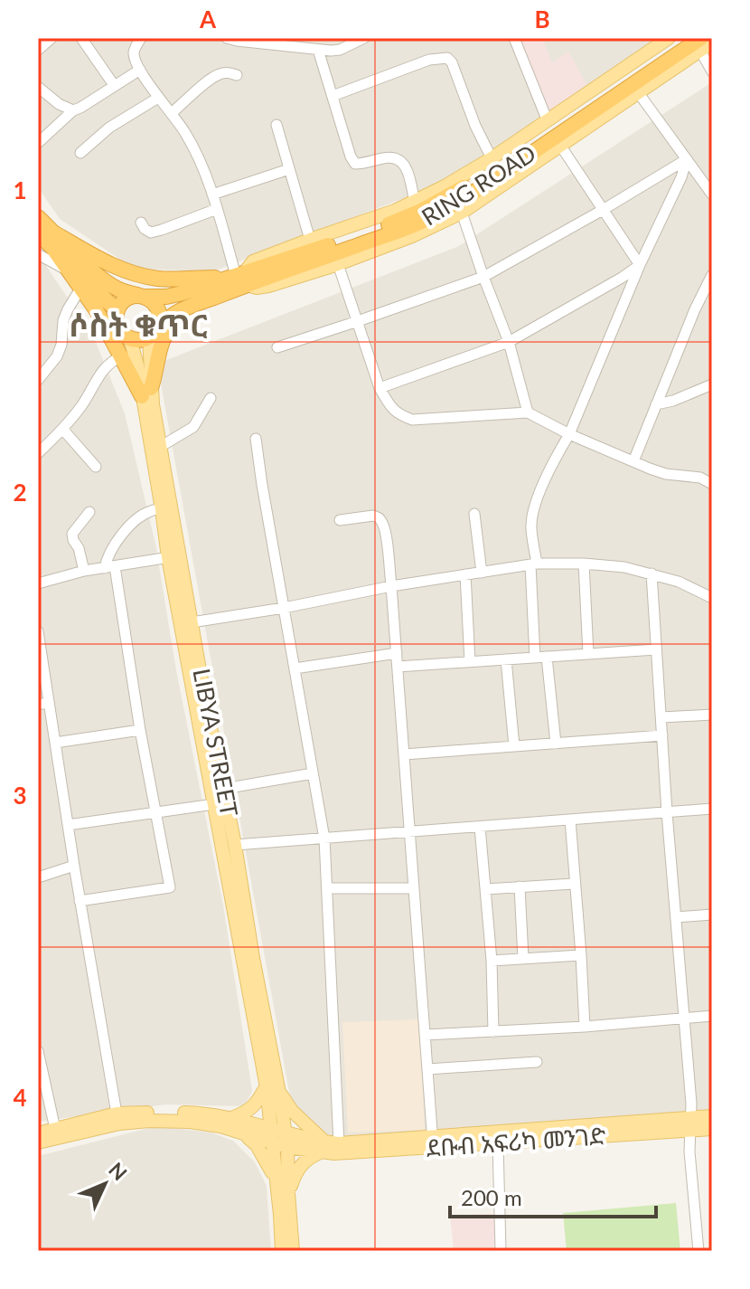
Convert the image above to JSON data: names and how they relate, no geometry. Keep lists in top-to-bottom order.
{
  "streets": {
    "highway": ["RING ROAD"],
    "main road": ["LIBYA STREET", "ደቡብ አፍሪካ መንገድ"]
  },
  "crossings": [
    ["RING ROAD", "LIBYA STREET"]
  ],
  "districts": ["ሶስት ቁጥር"],
  "scale_bar": "200 m",
  "north": "top right",
  "grid": {
    "columns": ["A", "B"],
    "rows": [
      "1",
      "2",
      "3",
      "4"
    ]
  }
}
